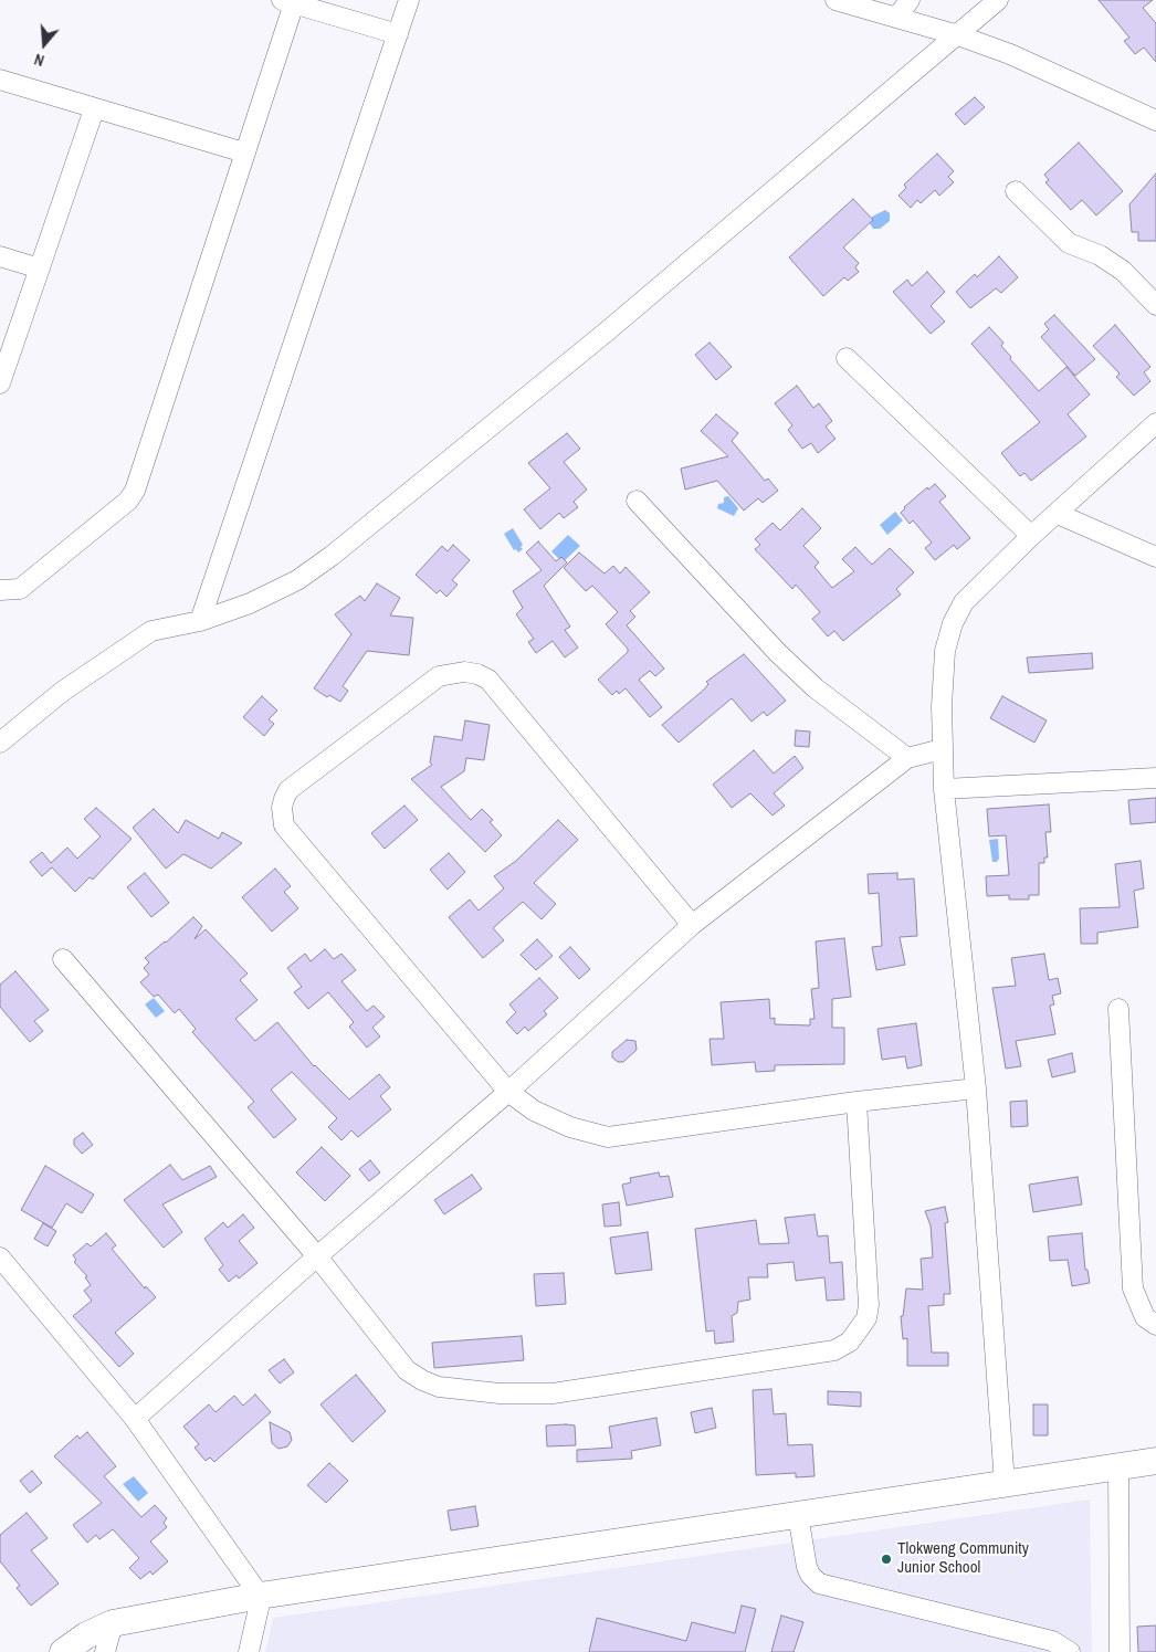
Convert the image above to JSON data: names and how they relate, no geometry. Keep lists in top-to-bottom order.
{
  "places": ["Tlokweng Community Junior School"],
  "north": "bottom"
}
